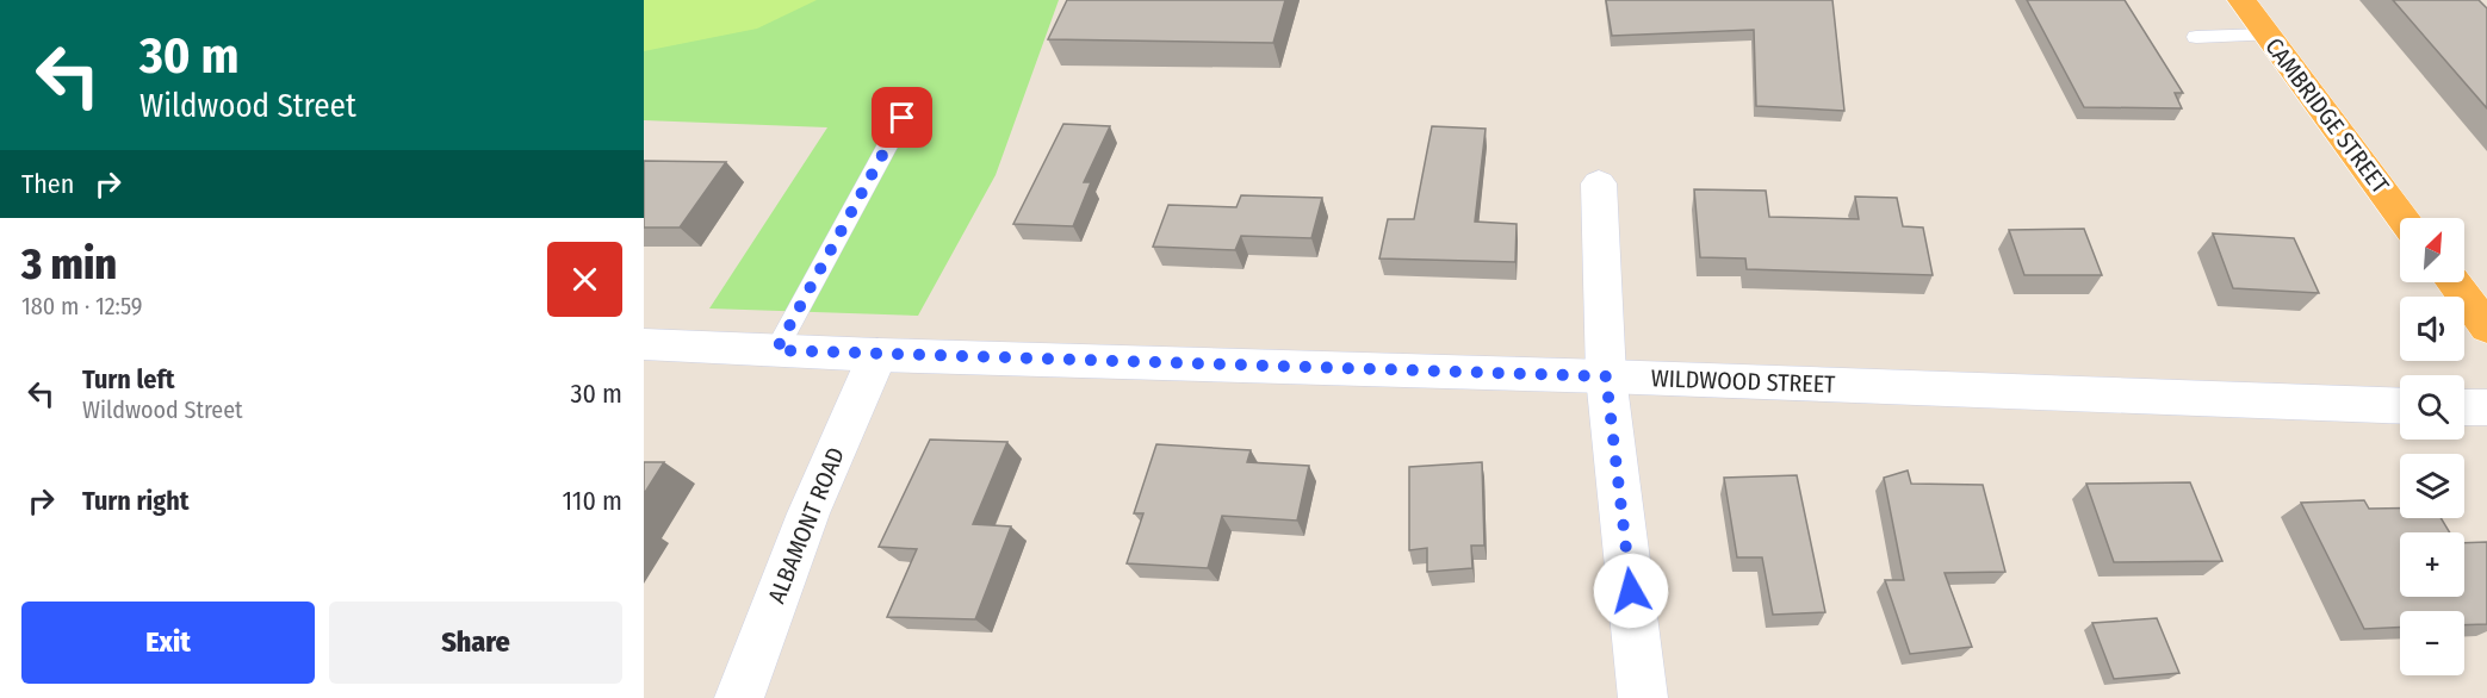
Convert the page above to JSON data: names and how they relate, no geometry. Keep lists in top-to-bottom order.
{
  "streets": {
    "highway": ["CAMBRIDGE STREET"],
    "street": ["WILDWOOD STREET", "ALBAMONT ROAD"]
  },
  "crossings": [
    ["WILDWOOD STREET", "ALBAMONT ROAD"]
  ],
  "north": "top right",
  "page": {
    "turn": ["30 m", "Wildwood Street"],
    "then": "Then",
    "heading": ["3 min", "180 m · 12:59"],
    "map_buttons": ["+", "−"],
    "list": [
      {
        "name": "Turn left",
        "note": "Wildwood Street",
        "value": "30 m"
      },
      {
        "name": "Turn right",
        "value": "110 m"
      }
    ],
    "buttons": ["Exit", "Share"]
  }
}
